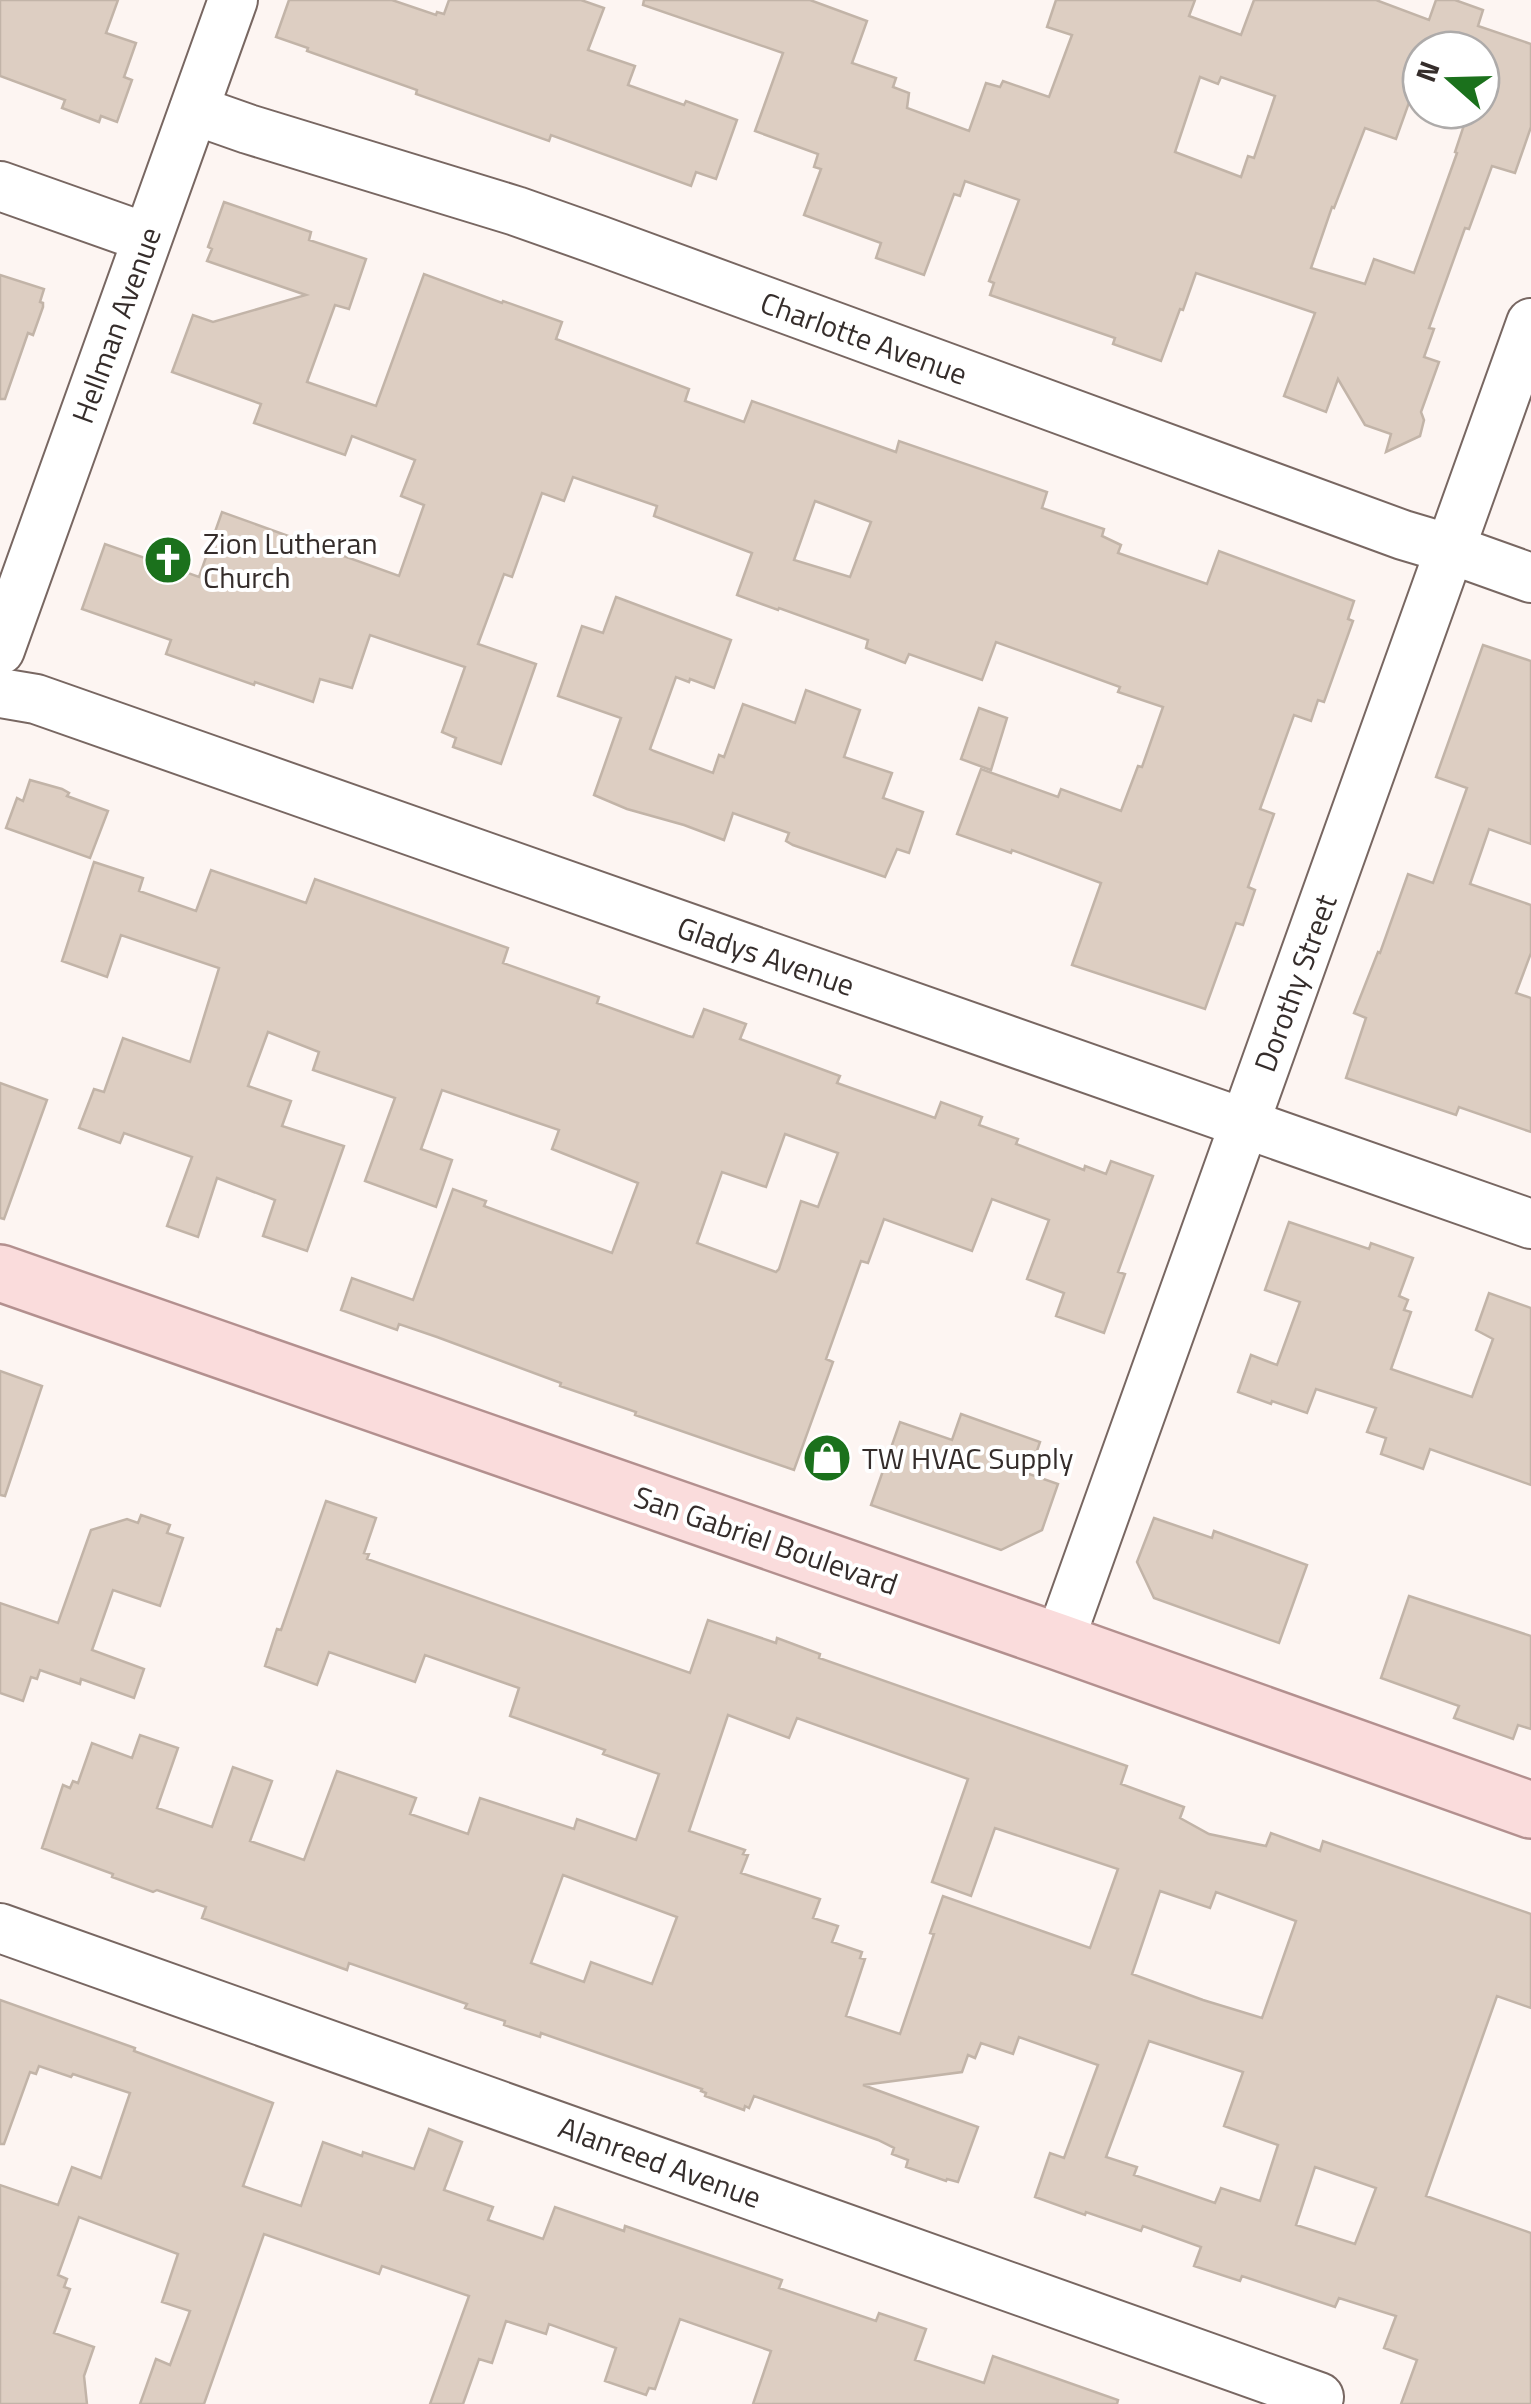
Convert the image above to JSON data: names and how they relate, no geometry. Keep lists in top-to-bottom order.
{
  "streets": {
    "main road": ["San Gabriel Boulevard"],
    "street": [
      "Hellman Avenue",
      "Charlotte Avenue",
      "Gladys Avenue",
      "Dorothy Street",
      "Alanreed Avenue"
    ]
  },
  "crossings": [
    ["Hellman Avenue", "Charlotte Avenue"],
    ["Charlotte Avenue", "Dorothy Street"],
    ["Gladys Avenue", "Dorothy Street"],
    ["Dorothy Street", "San Gabriel Boulevard"]
  ],
  "places": {
    "church": ["Zion Lutheran Church"],
    "shop": ["TW HVAC Supply"]
  },
  "north": "left"
}
